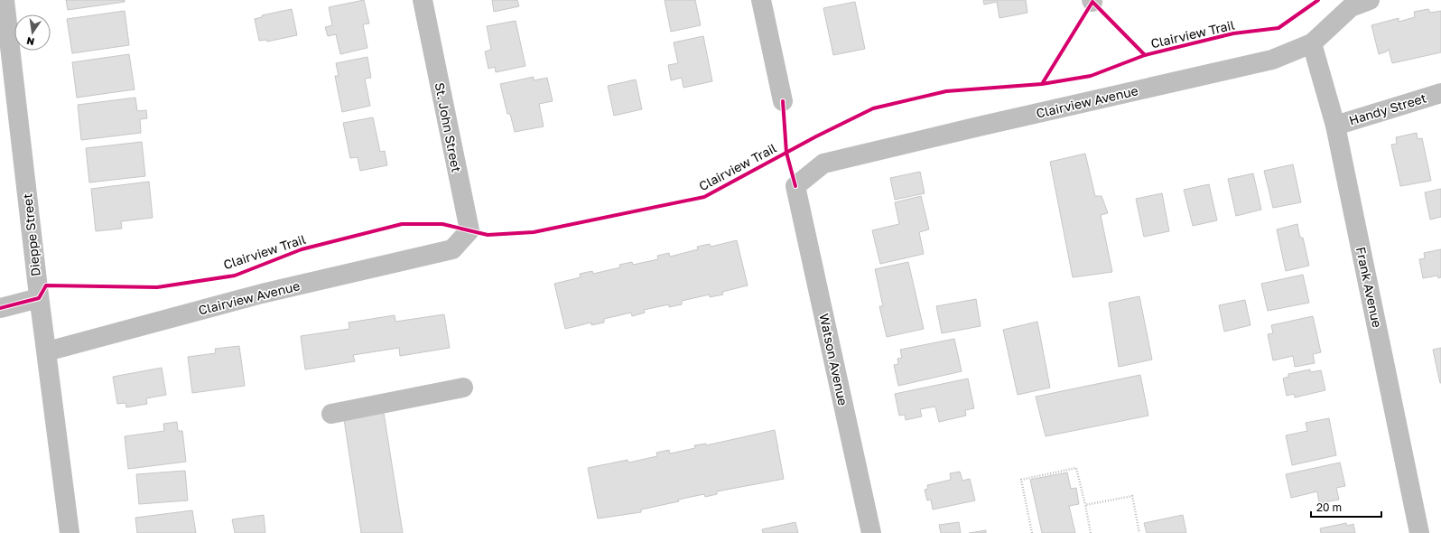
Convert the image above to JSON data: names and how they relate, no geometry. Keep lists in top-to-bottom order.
{
  "streets": {
    "street": [
      "Clairview Avenue",
      "Handy Street",
      "St. John Street",
      "Dieppe Street",
      "Frank Avenue",
      "Watson Avenue"
    ],
    "cycle path": ["Clairview Trail"]
  },
  "crossings": [
    ["Clairview Avenue", "St. John Street"],
    ["Clairview Avenue", "Dieppe Street"],
    ["Clairview Avenue", "Frank Avenue"],
    ["Clairview Avenue", "Watson Avenue"],
    ["Handy Street", "Frank Avenue"]
  ],
  "scale_bar": "20 m",
  "north": "bottom"
}
